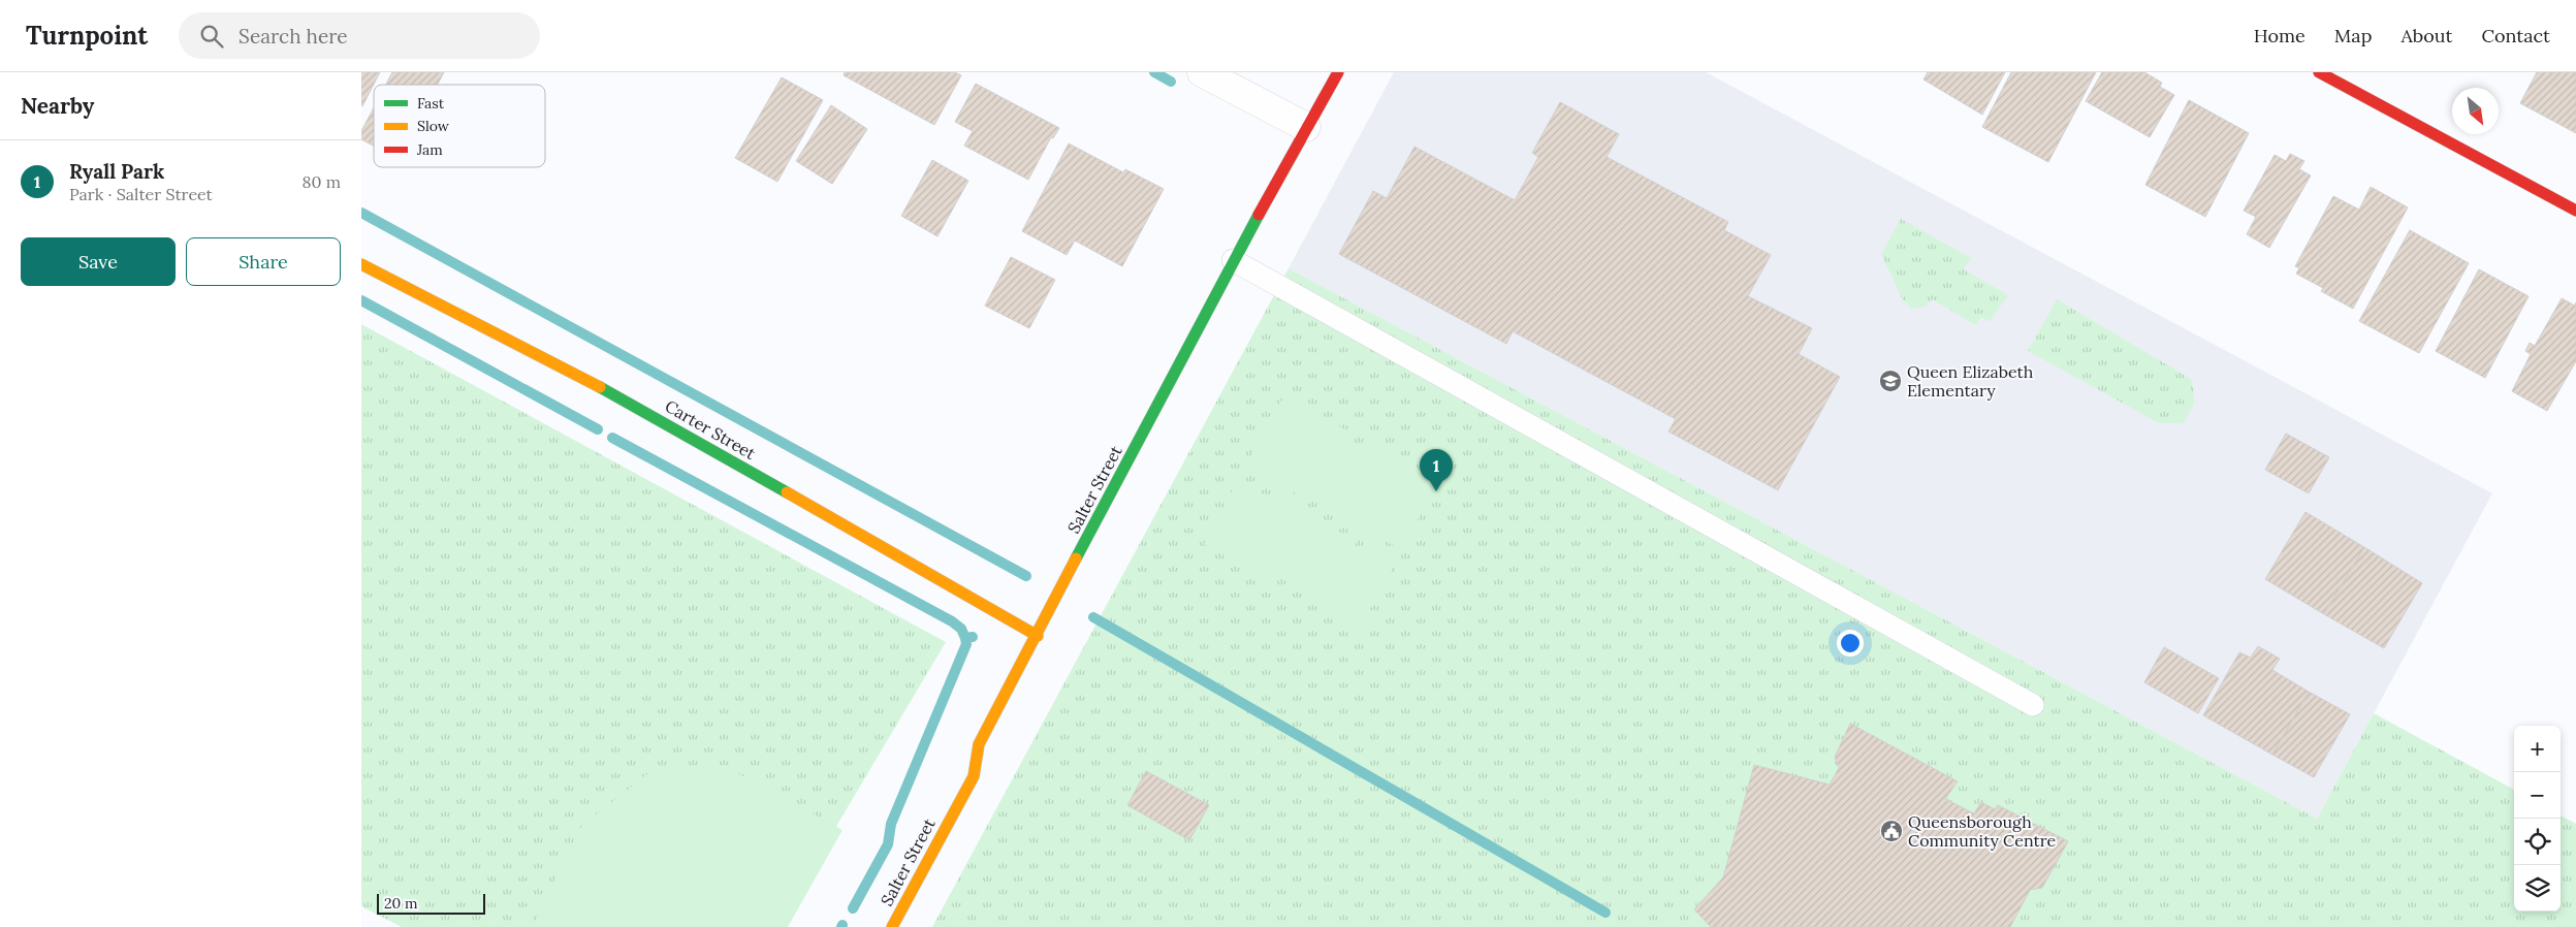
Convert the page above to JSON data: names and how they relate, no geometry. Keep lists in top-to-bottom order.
{
  "streets": {
    "street": ["Carter Street", "Salter Street"]
  },
  "crossings": [
    ["Carter Street", "Salter Street"]
  ],
  "places": {
    "school or university": ["Queen Elizabeth Elementary"],
    "public building": ["Queensborough Community Centre"]
  },
  "legend": ["Fast", "Slow", "Jam"],
  "scale_bar": "20 m",
  "north": "bottom right",
  "page": {
    "header": "Turnpoint",
    "search": "Search here",
    "nav": [
      "Home",
      "Map",
      "About",
      "Contact"
    ],
    "heading": "Nearby",
    "list": [
      {
        "mark": "1",
        "name": "Ryall Park",
        "note": "Park · Salter Street",
        "value": "80 m"
      }
    ],
    "buttons": ["Save", "Share"],
    "pins": "1",
    "map_buttons": ["+", "−"],
    "scale": "20 m"
  }
}
